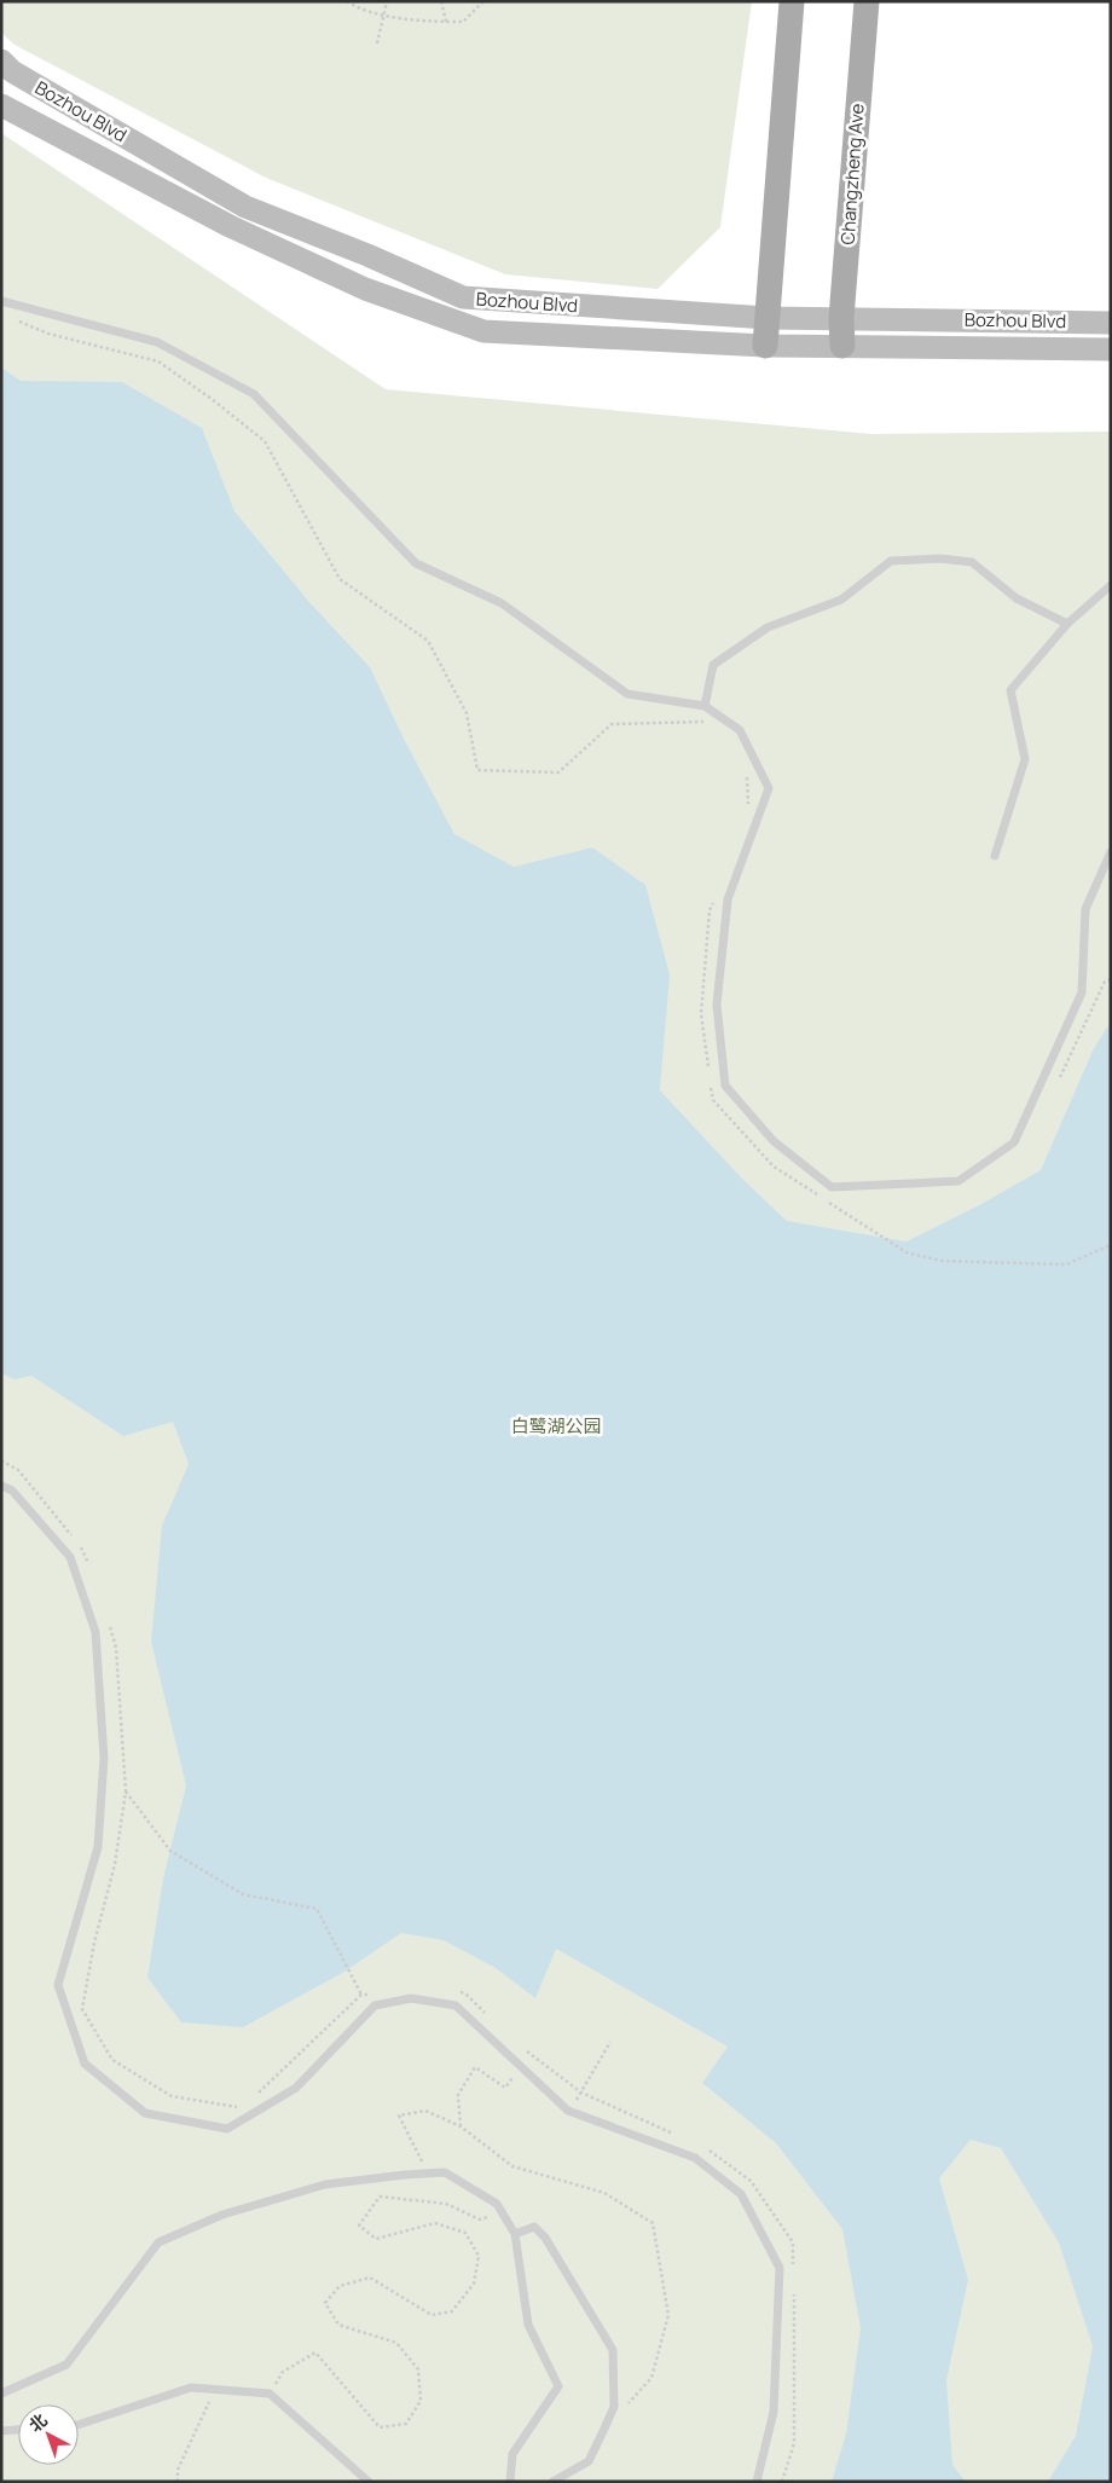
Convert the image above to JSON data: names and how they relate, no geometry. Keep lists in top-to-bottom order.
{
  "streets": {
    "main road": ["Bozhou Blvd", "Changzheng Ave"]
  },
  "crossings": [
    ["Bozhou Blvd", "Changzheng Ave"]
  ],
  "parks": ["白鹭湖公园"],
  "north": "top left"
}
